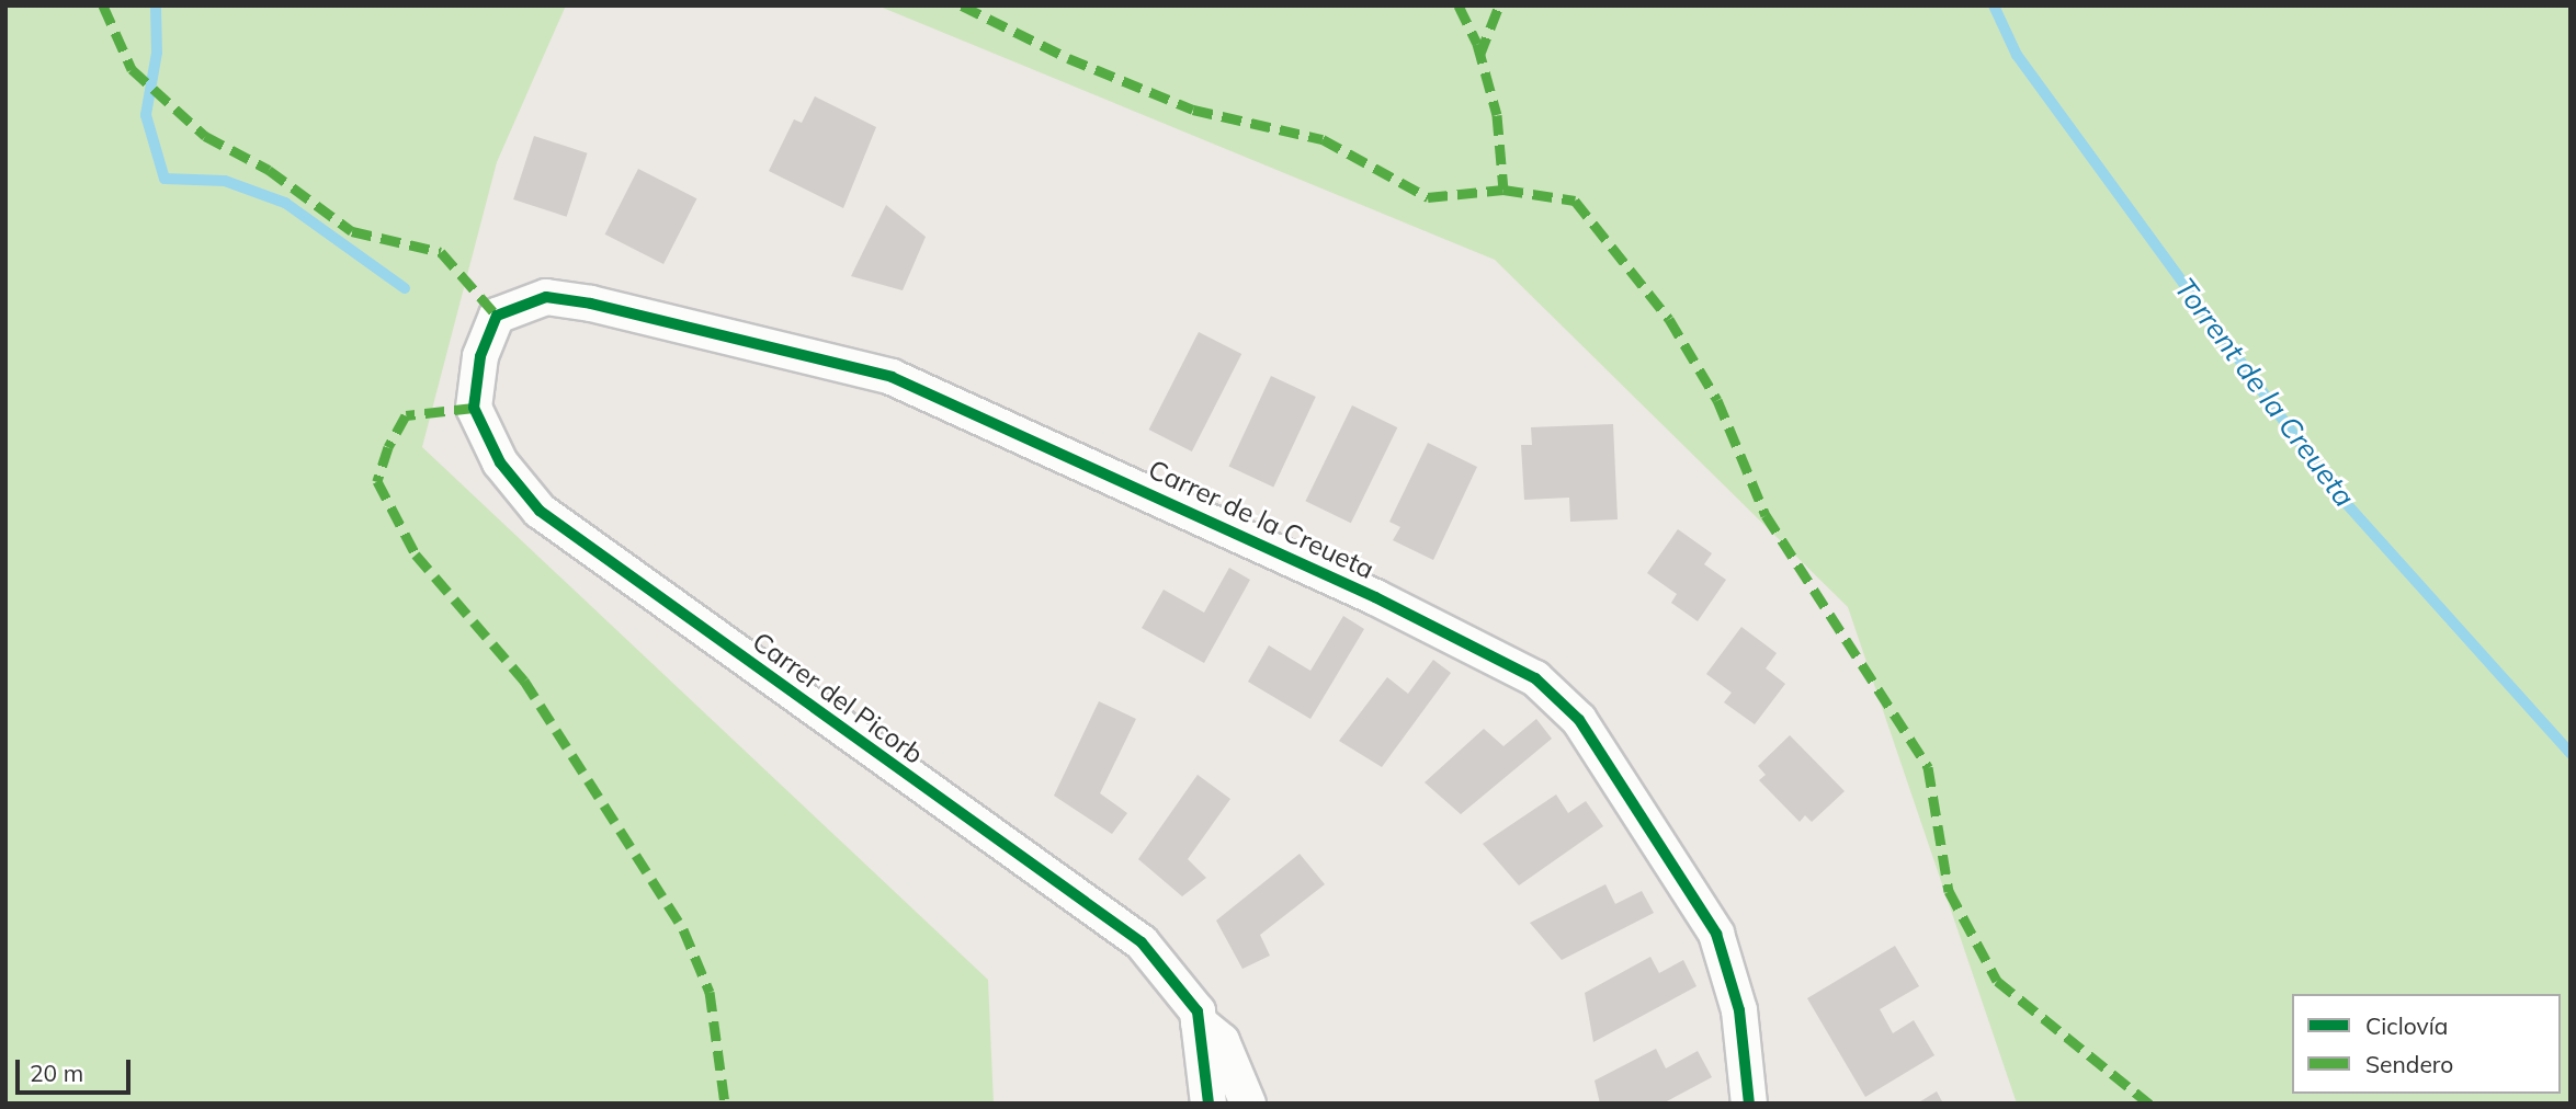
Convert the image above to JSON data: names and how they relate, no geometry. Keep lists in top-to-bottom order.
{
  "streets": {
    "street": ["Carrer de la Creueta", "Carrer del Picorb"]
  },
  "crossings": [
    ["Carrer de la Creueta", "Carrer del Picorb"]
  ],
  "water": ["Torrent de la Creueta"],
  "legend": ["Ciclovía", "Sendero"],
  "scale_bar": "20 m"
}
